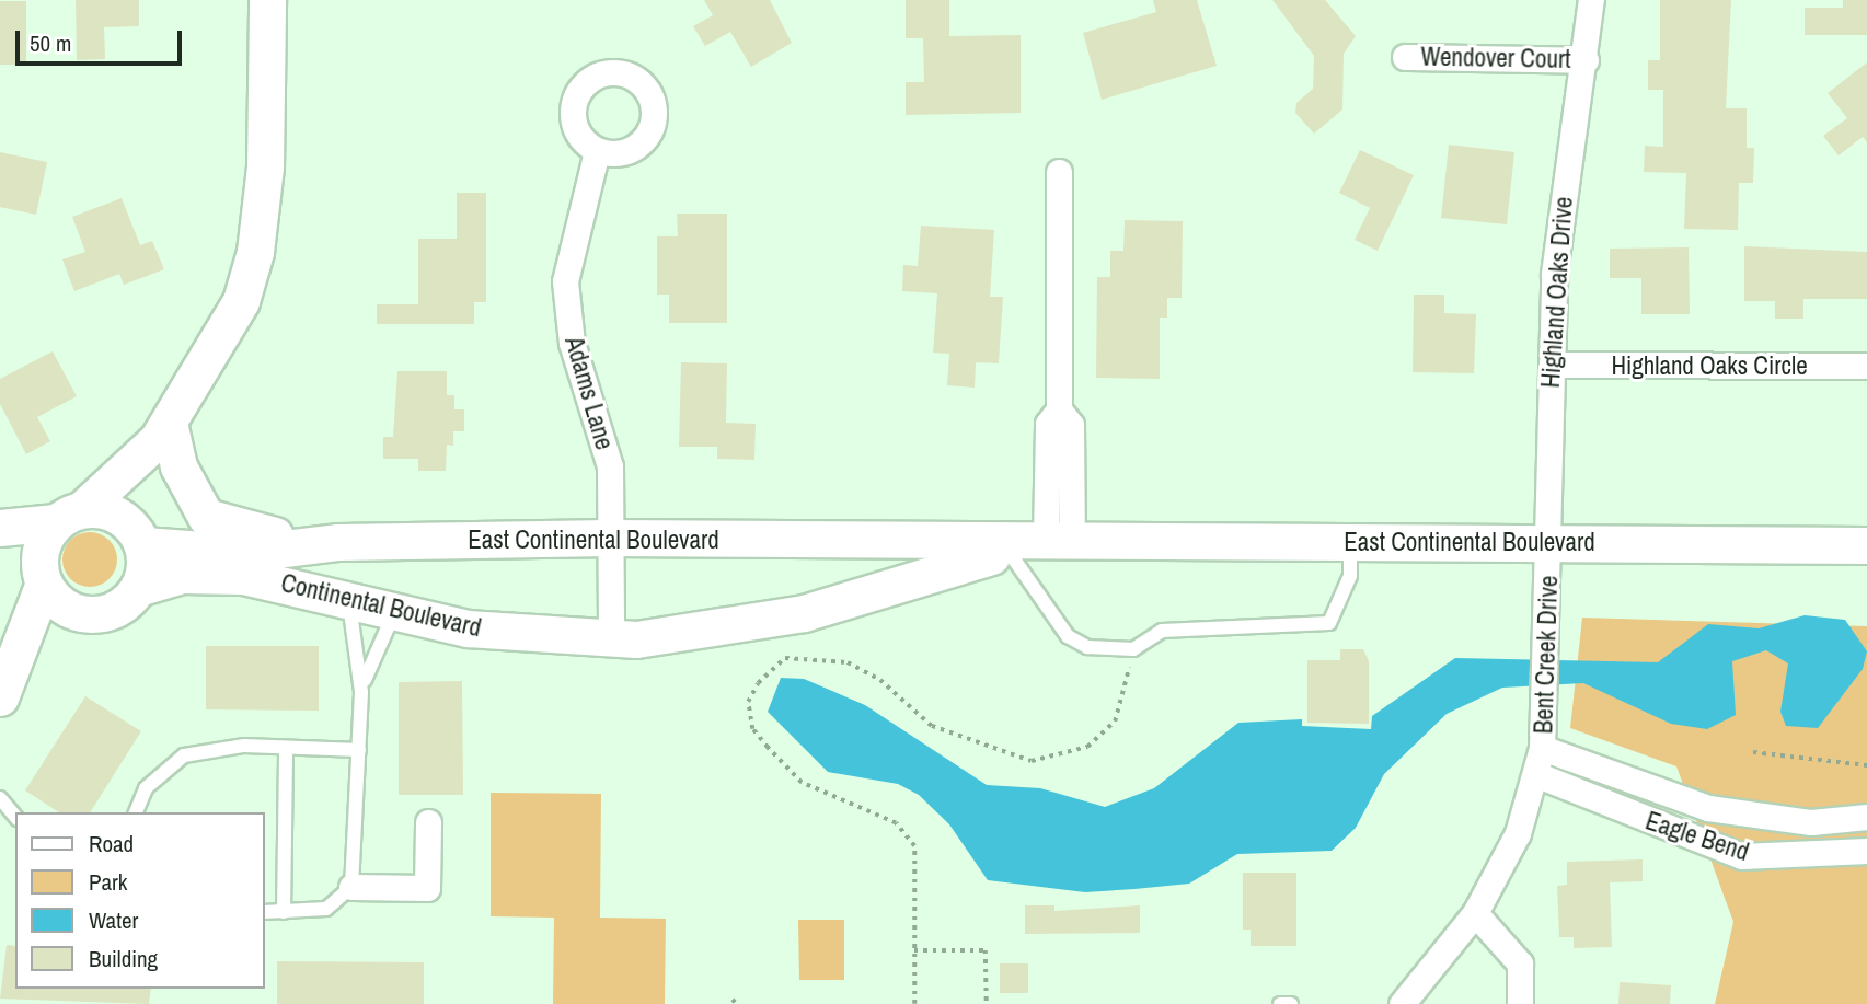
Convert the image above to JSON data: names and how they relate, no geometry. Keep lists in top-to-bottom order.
{
  "streets": {
    "main road": ["East Continental Boulevard", "Continental Boulevard"],
    "street": [
      "Wendover Court",
      "Highland Oaks Drive",
      "Highland Oaks Circle",
      "Adams Lane",
      "Bent Creek Drive",
      "Eagle Bend"
    ]
  },
  "crossings": [
    ["Wendover Court", "Highland Oaks Drive"],
    ["Highland Oaks Drive", "Highland Oaks Circle"],
    ["Highland Oaks Drive", "East Continental Boulevard"],
    ["Highland Oaks Drive", "Bent Creek Drive"],
    ["Adams Lane", "East Continental Boulevard"],
    ["Adams Lane", "Continental Boulevard"],
    ["East Continental Boulevard", "Continental Boulevard"],
    ["East Continental Boulevard", "Bent Creek Drive"],
    ["Bent Creek Drive", "Eagle Bend"]
  ],
  "legend": [
    "Road",
    "Park",
    "Water",
    "Building"
  ],
  "scale_bar": "50 m"
}
